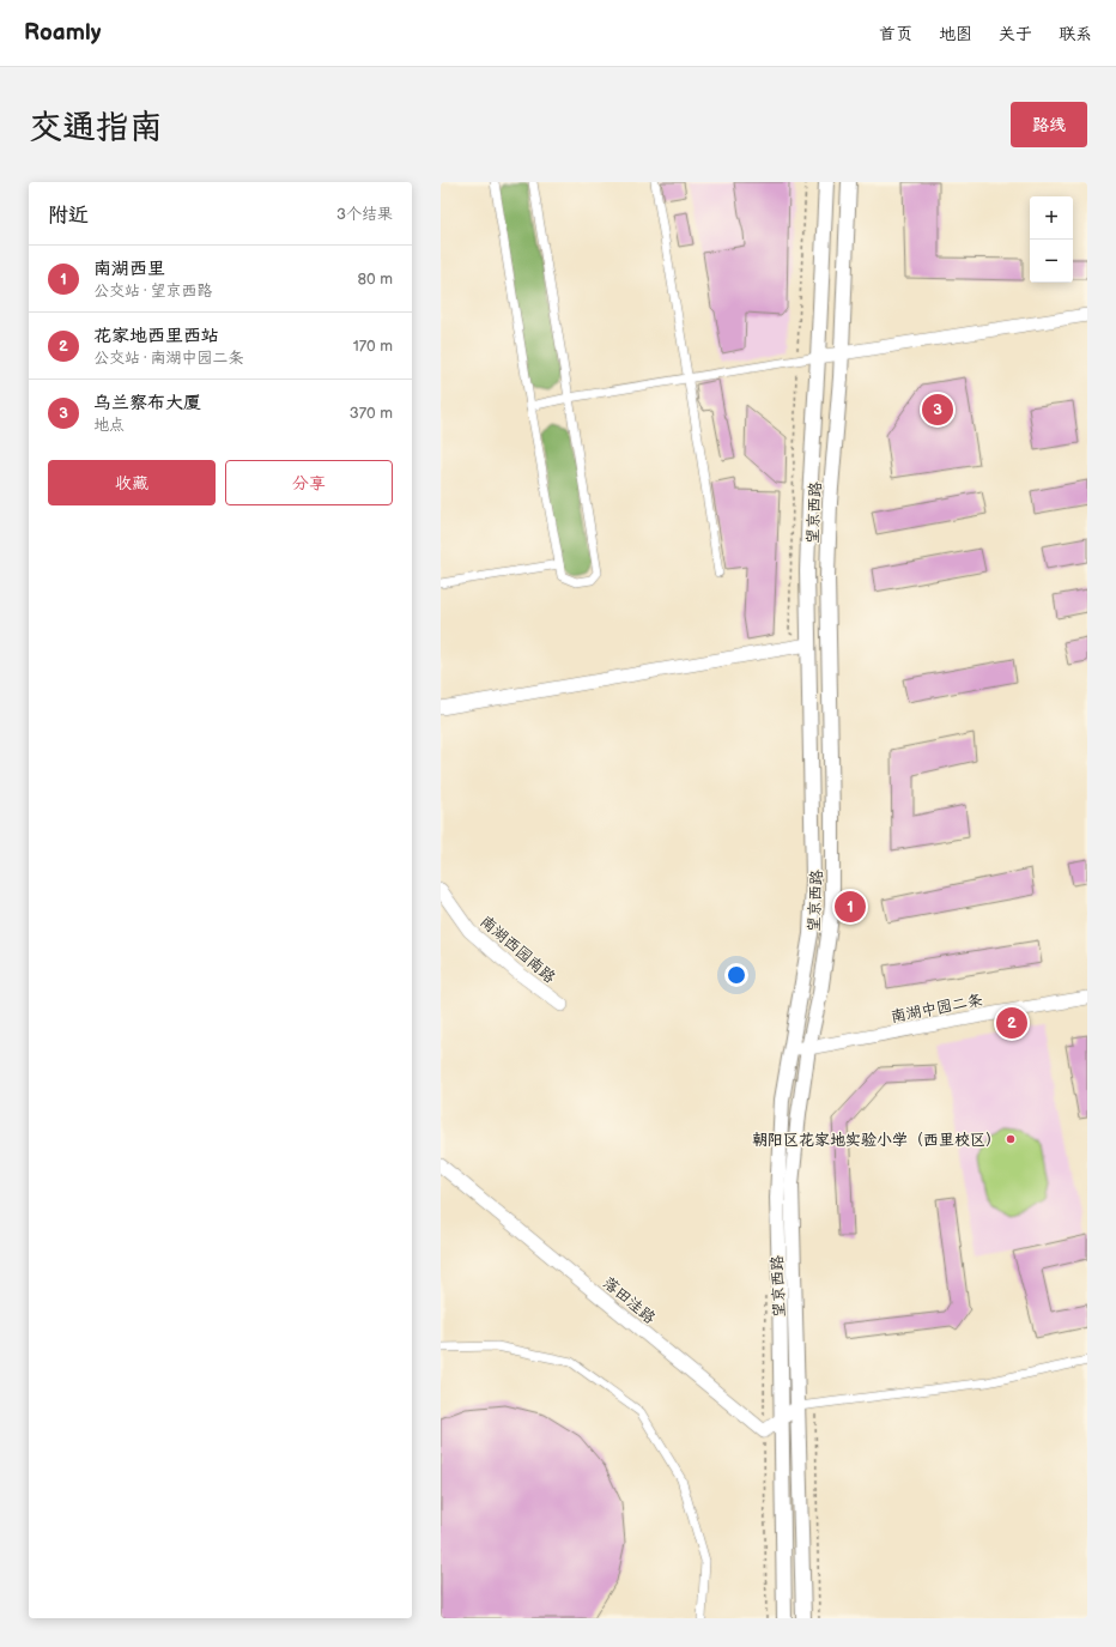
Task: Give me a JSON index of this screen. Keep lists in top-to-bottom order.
{
  "streets": {
    "main road": ["望京西路"],
    "street": ["南湖西园南路", "南湖中园二条", "落田洼路"]
  },
  "crossings": [
    ["望京西路", "南湖中园二条"]
  ],
  "places": ["朝阳区花家地实验小学（西里校区）"],
  "page": {
    "header": "Roamly",
    "nav": [
      "首页",
      "地图",
      "关于",
      "联系"
    ],
    "buttons": [
      "路线",
      ["收藏", "分享"]
    ],
    "title": "交通指南",
    "heading": ["附近", "3个结果"],
    "map_buttons": ["+", "−"],
    "list": [
      {
        "mark": "1",
        "name": "南湖西里",
        "note": "公交站 · 望京西路",
        "value": "80 m"
      },
      {
        "mark": "2",
        "name": "花家地西里西站",
        "note": "公交站 · 南湖中园二条",
        "value": "170 m"
      },
      {
        "mark": "3",
        "name": "乌兰察布大厦",
        "note": "地点",
        "value": "370 m"
      }
    ],
    "pins": ["3", "1", "2"]
  }
}
